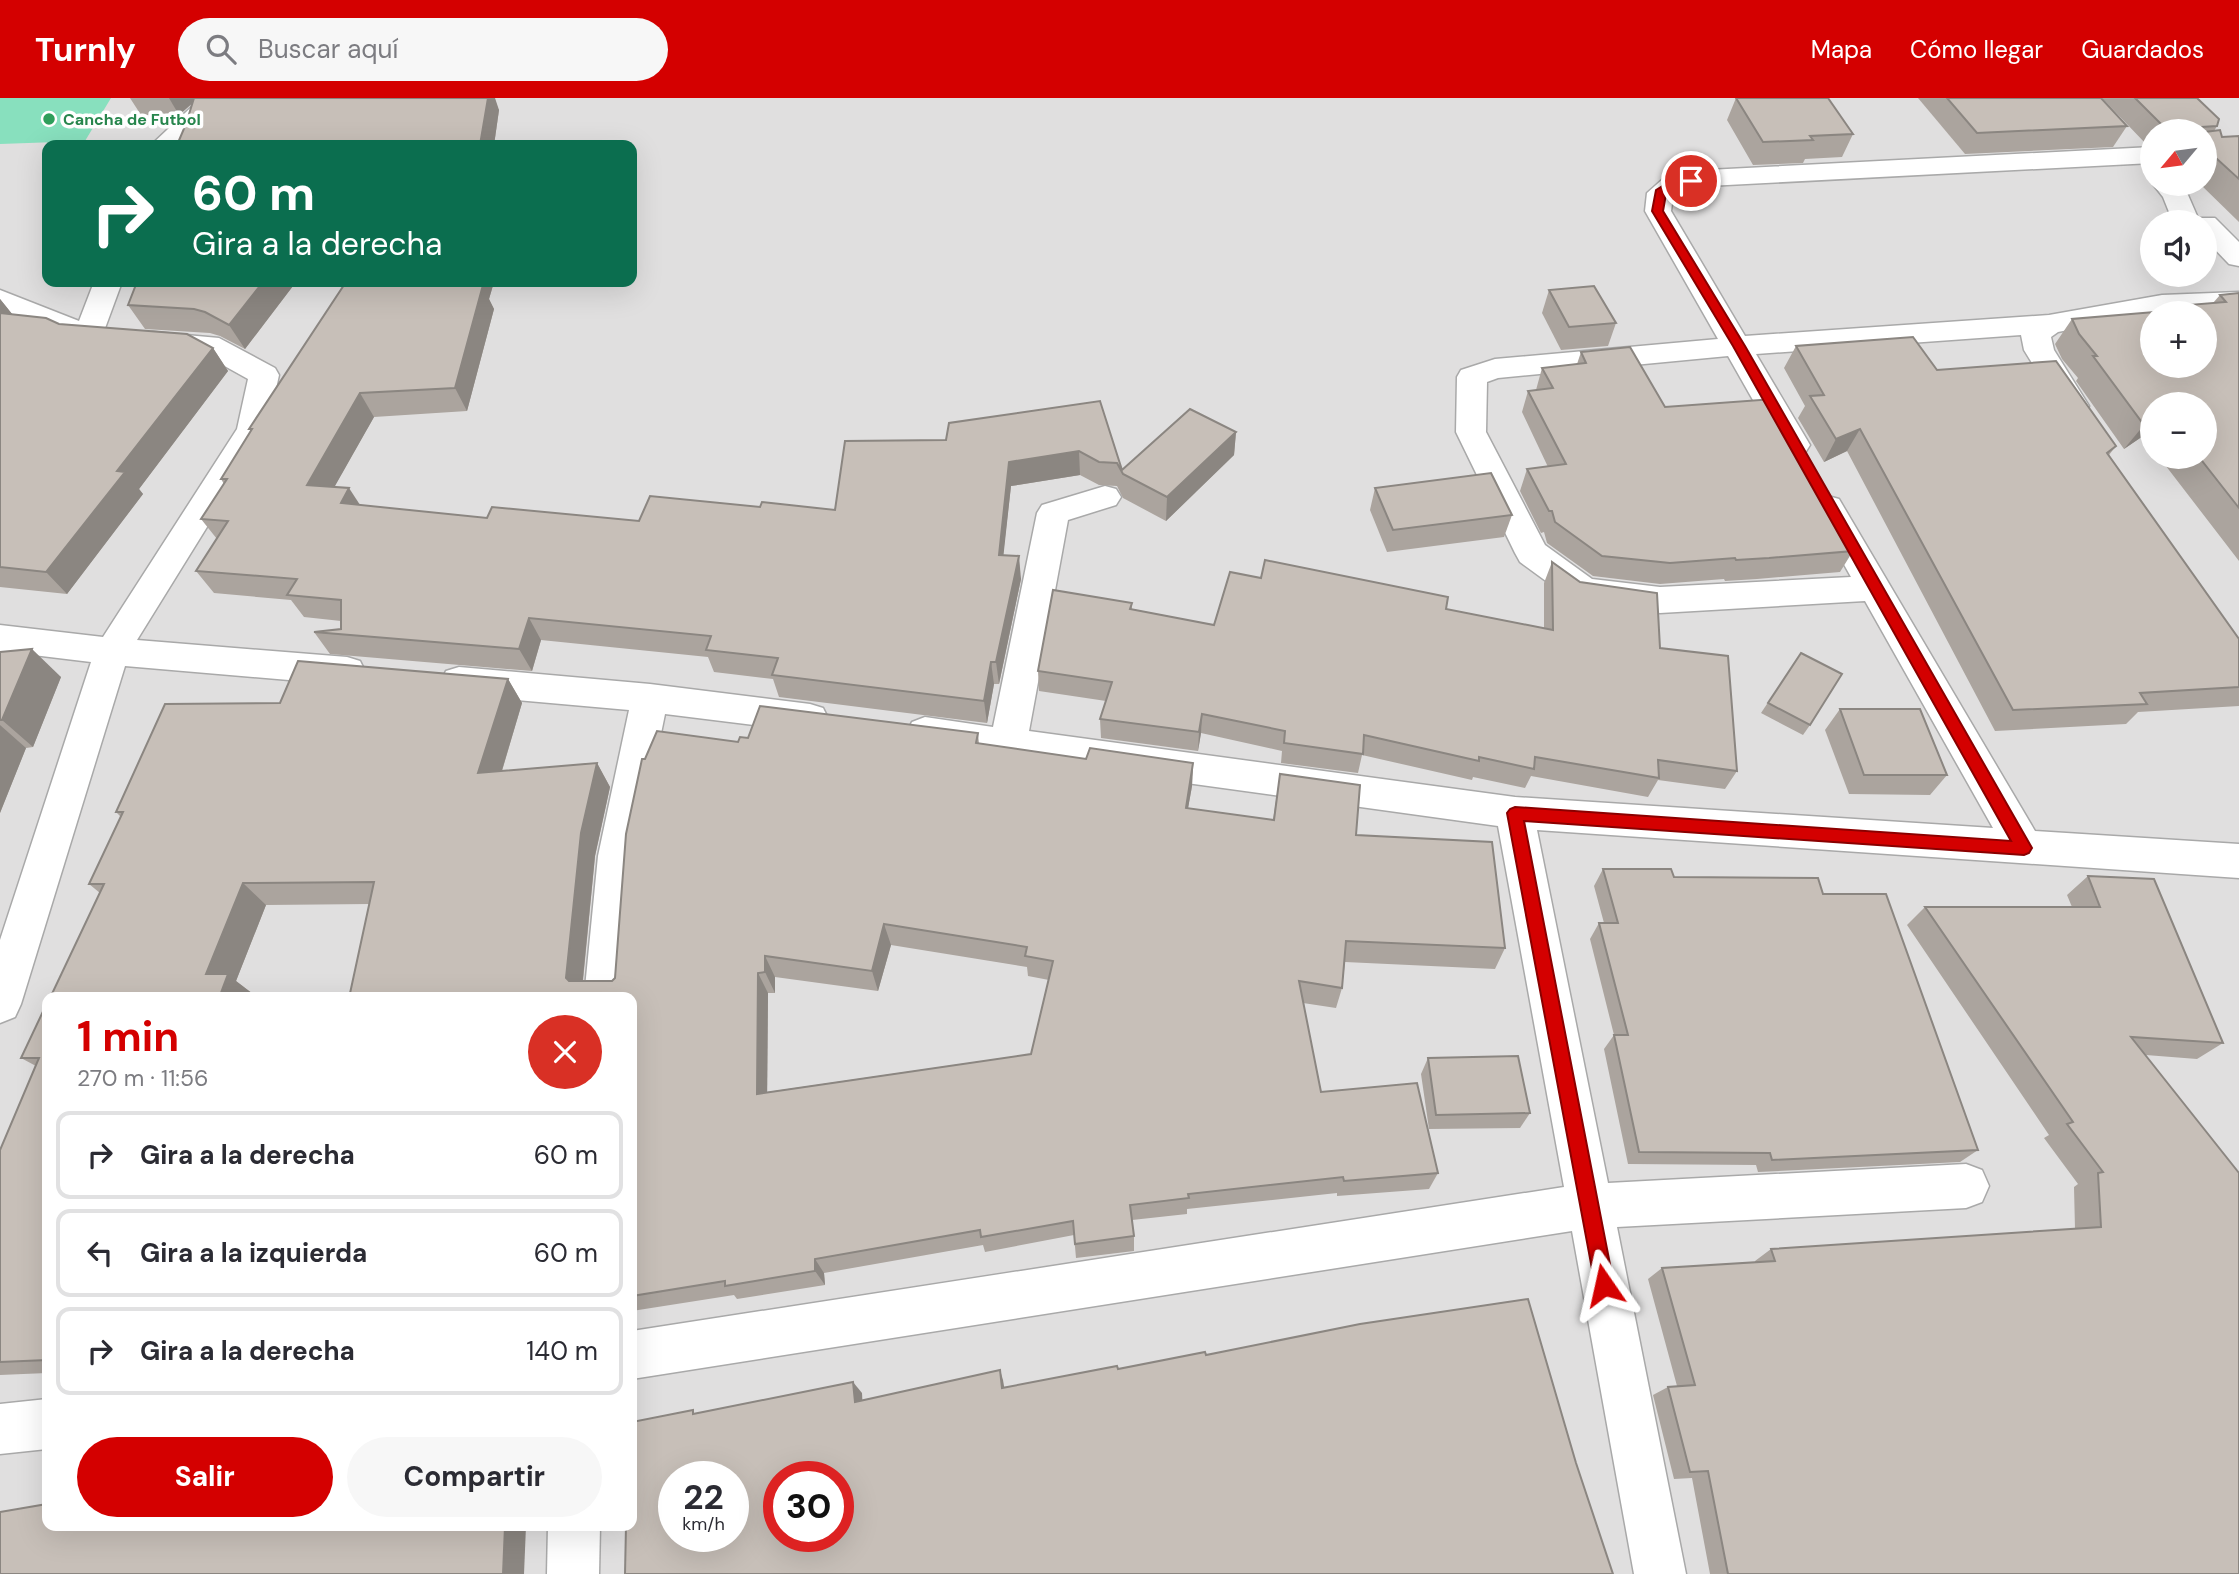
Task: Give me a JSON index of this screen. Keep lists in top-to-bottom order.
{
  "places": ["Cancha de Futbol"],
  "north": "bottom left",
  "page": {
    "header": "Turnly",
    "search": "Buscar aquí",
    "nav": ["Mapa", "Cómo llegar", "Guardados"],
    "map_buttons": ["+", "−"],
    "turn": ["60 m", "Gira a la derecha"],
    "heading": ["1 min", "270 m · 11:56"],
    "list": [
      {
        "name": "Gira a la derecha",
        "value": "60 m"
      },
      {
        "name": "Gira a la izquierda",
        "value": "60 m"
      },
      {
        "name": "Gira a la derecha",
        "value": "140 m"
      }
    ],
    "buttons": ["Salir", "Compartir"],
    "speed": "22 km/h",
    "limit": "30"
  }
}
